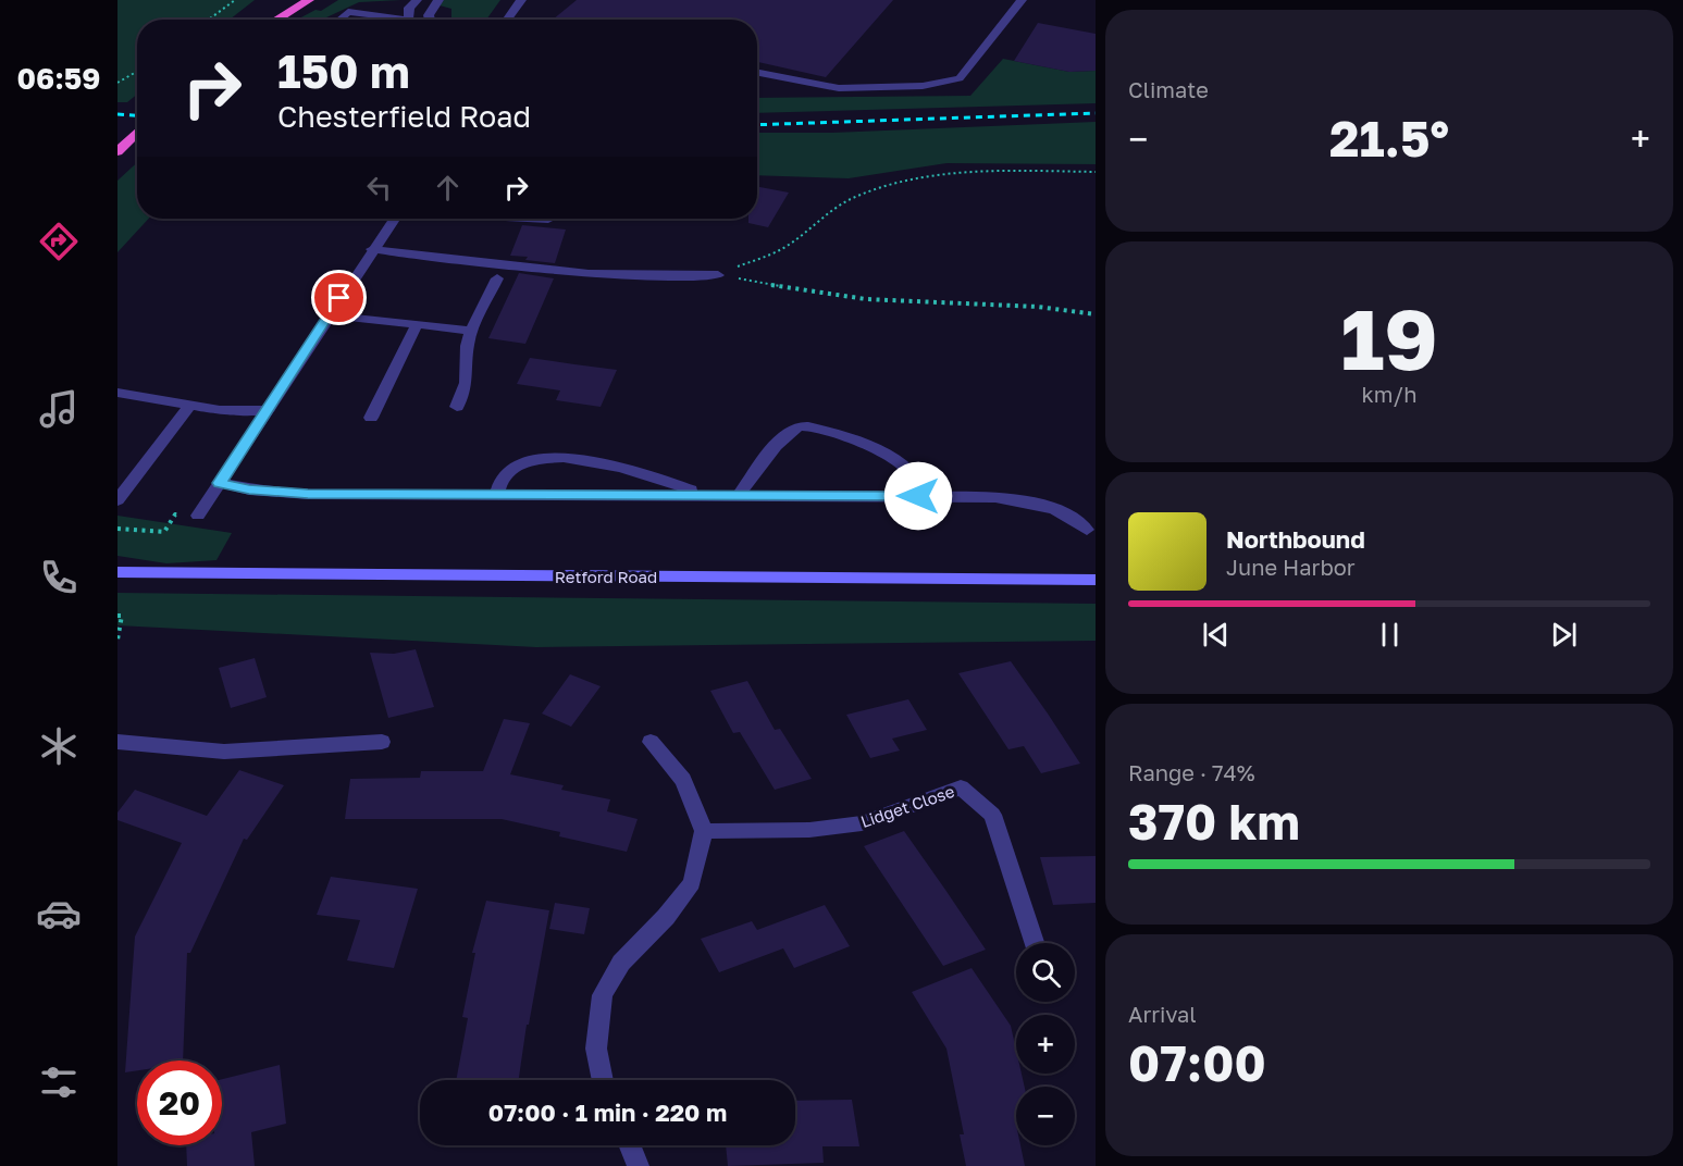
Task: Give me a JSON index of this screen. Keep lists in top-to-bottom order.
{
  "streets": {
    "main road": ["Retford Road"],
    "street": ["Lidget Close"]
  },
  "page": {
    "tabs": "06:59",
    "tile": [
      "Climate",
      ["19", "km/h"],
      ["Range · 74%", "370 km"],
      ["Arrival", "07:00"]
    ],
    "turn": ["150 m", "Chesterfield Road"],
    "heat": ["−", "21.5°", "+"],
    "song": ["Northbound", "June Harbor"],
    "map_buttons": ["+", "−"],
    "limit": "20",
    "trip": "07:00 · 1 min · 220 m"
  }
}
